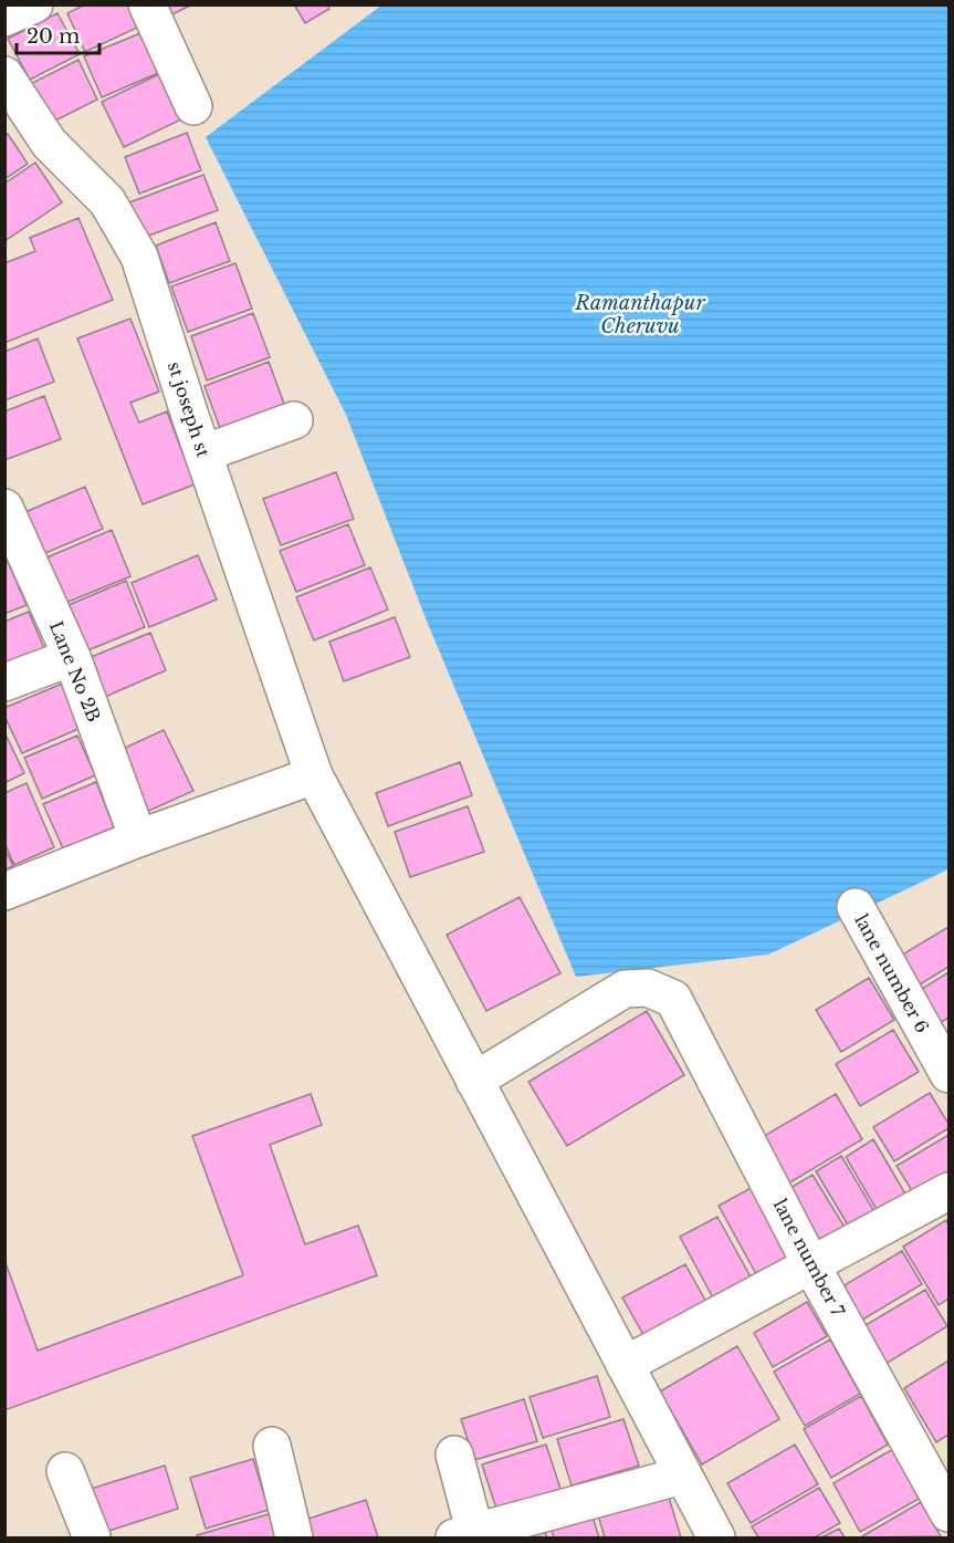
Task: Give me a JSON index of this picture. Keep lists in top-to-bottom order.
{
  "streets": {
    "street": [
      "st joseph st",
      "Lane No 2B",
      "lane number 6",
      "lane number 7"
    ]
  },
  "crossings": [
    ["st joseph st", "lane number 7"]
  ],
  "water": ["Ramanthapur Cheruvu"],
  "scale_bar": "20 m"
}
